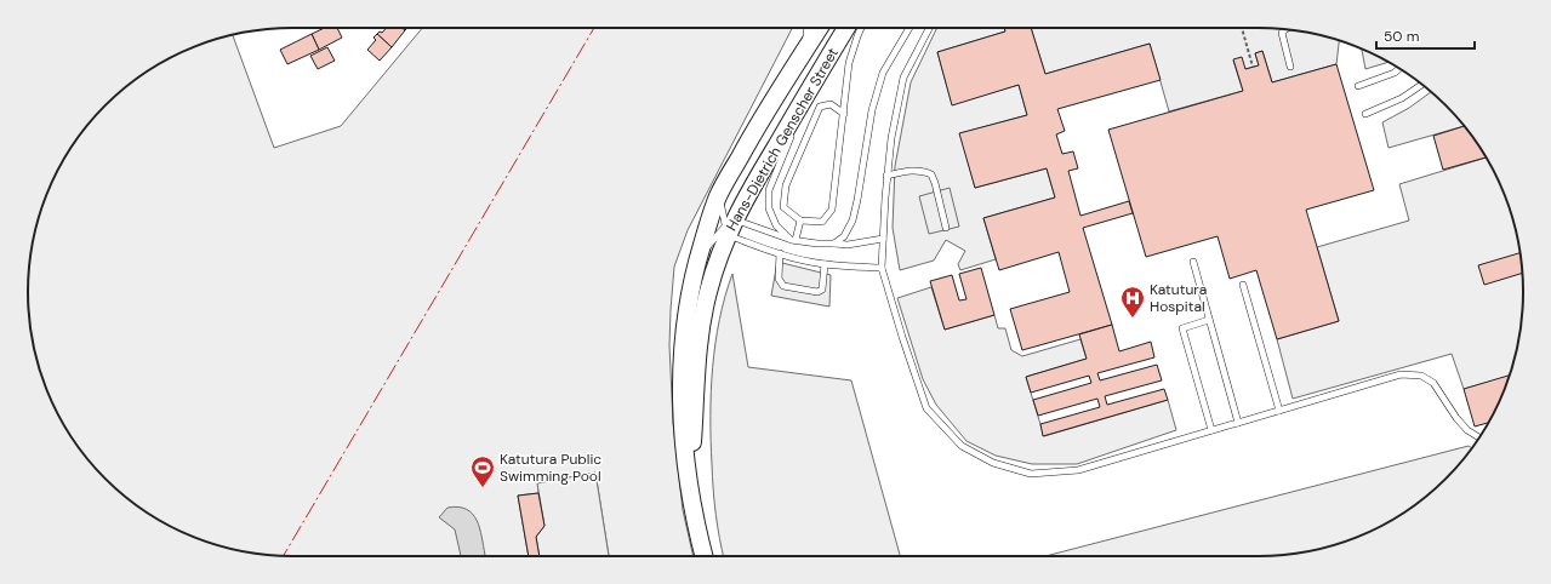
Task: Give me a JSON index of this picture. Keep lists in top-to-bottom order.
{
  "streets": {
    "street": ["Hans-Dietrich Genscher Street"]
  },
  "places": {
    "hospital": ["Katutura Hospital"],
    "sports": ["Katutura Public Swimming Pool"]
  },
  "scale_bar": "50 m"
}
